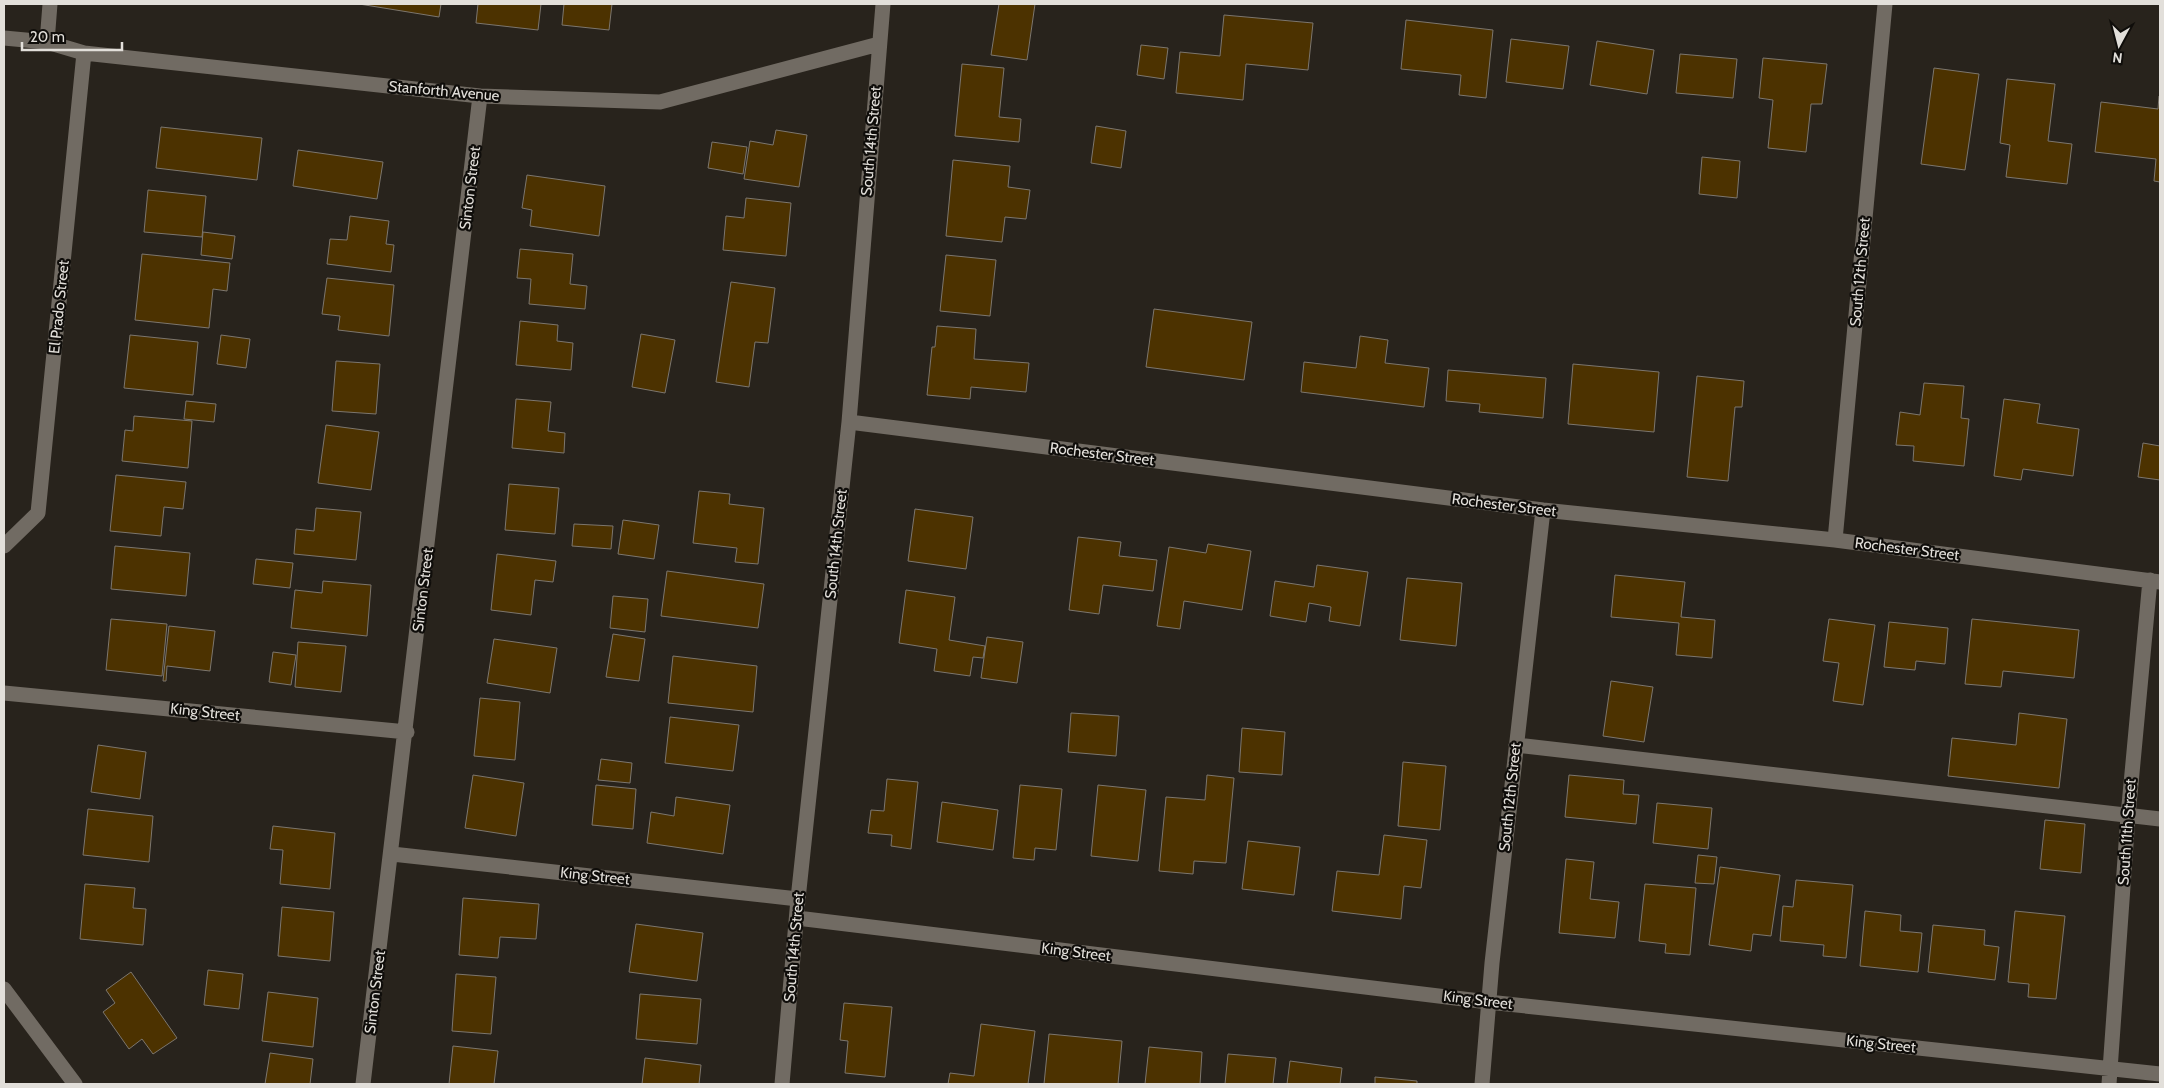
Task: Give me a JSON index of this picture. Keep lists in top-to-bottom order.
{
  "streets": {
    "street": [
      "Stanforth Avenue",
      "South 14th Street",
      "Sinton Street",
      "South 12th Street",
      "El Prado Street",
      "Rochester Street",
      "King Street",
      "South 11th Street"
    ]
  },
  "crossings": [
    ["Stanforth Avenue", "South 14th Street"],
    ["Stanforth Avenue", "Sinton Street"],
    ["Stanforth Avenue", "El Prado Street"],
    ["South 14th Street", "Rochester Street"],
    ["South 14th Street", "King Street"],
    ["Sinton Street", "King Street"],
    ["South 12th Street", "Rochester Street"],
    ["South 12th Street", "King Street"],
    ["Rochester Street", "South 11th Street"],
    ["King Street", "South 11th Street"]
  ],
  "scale_bar": "20 m",
  "north": "bottom"
}
